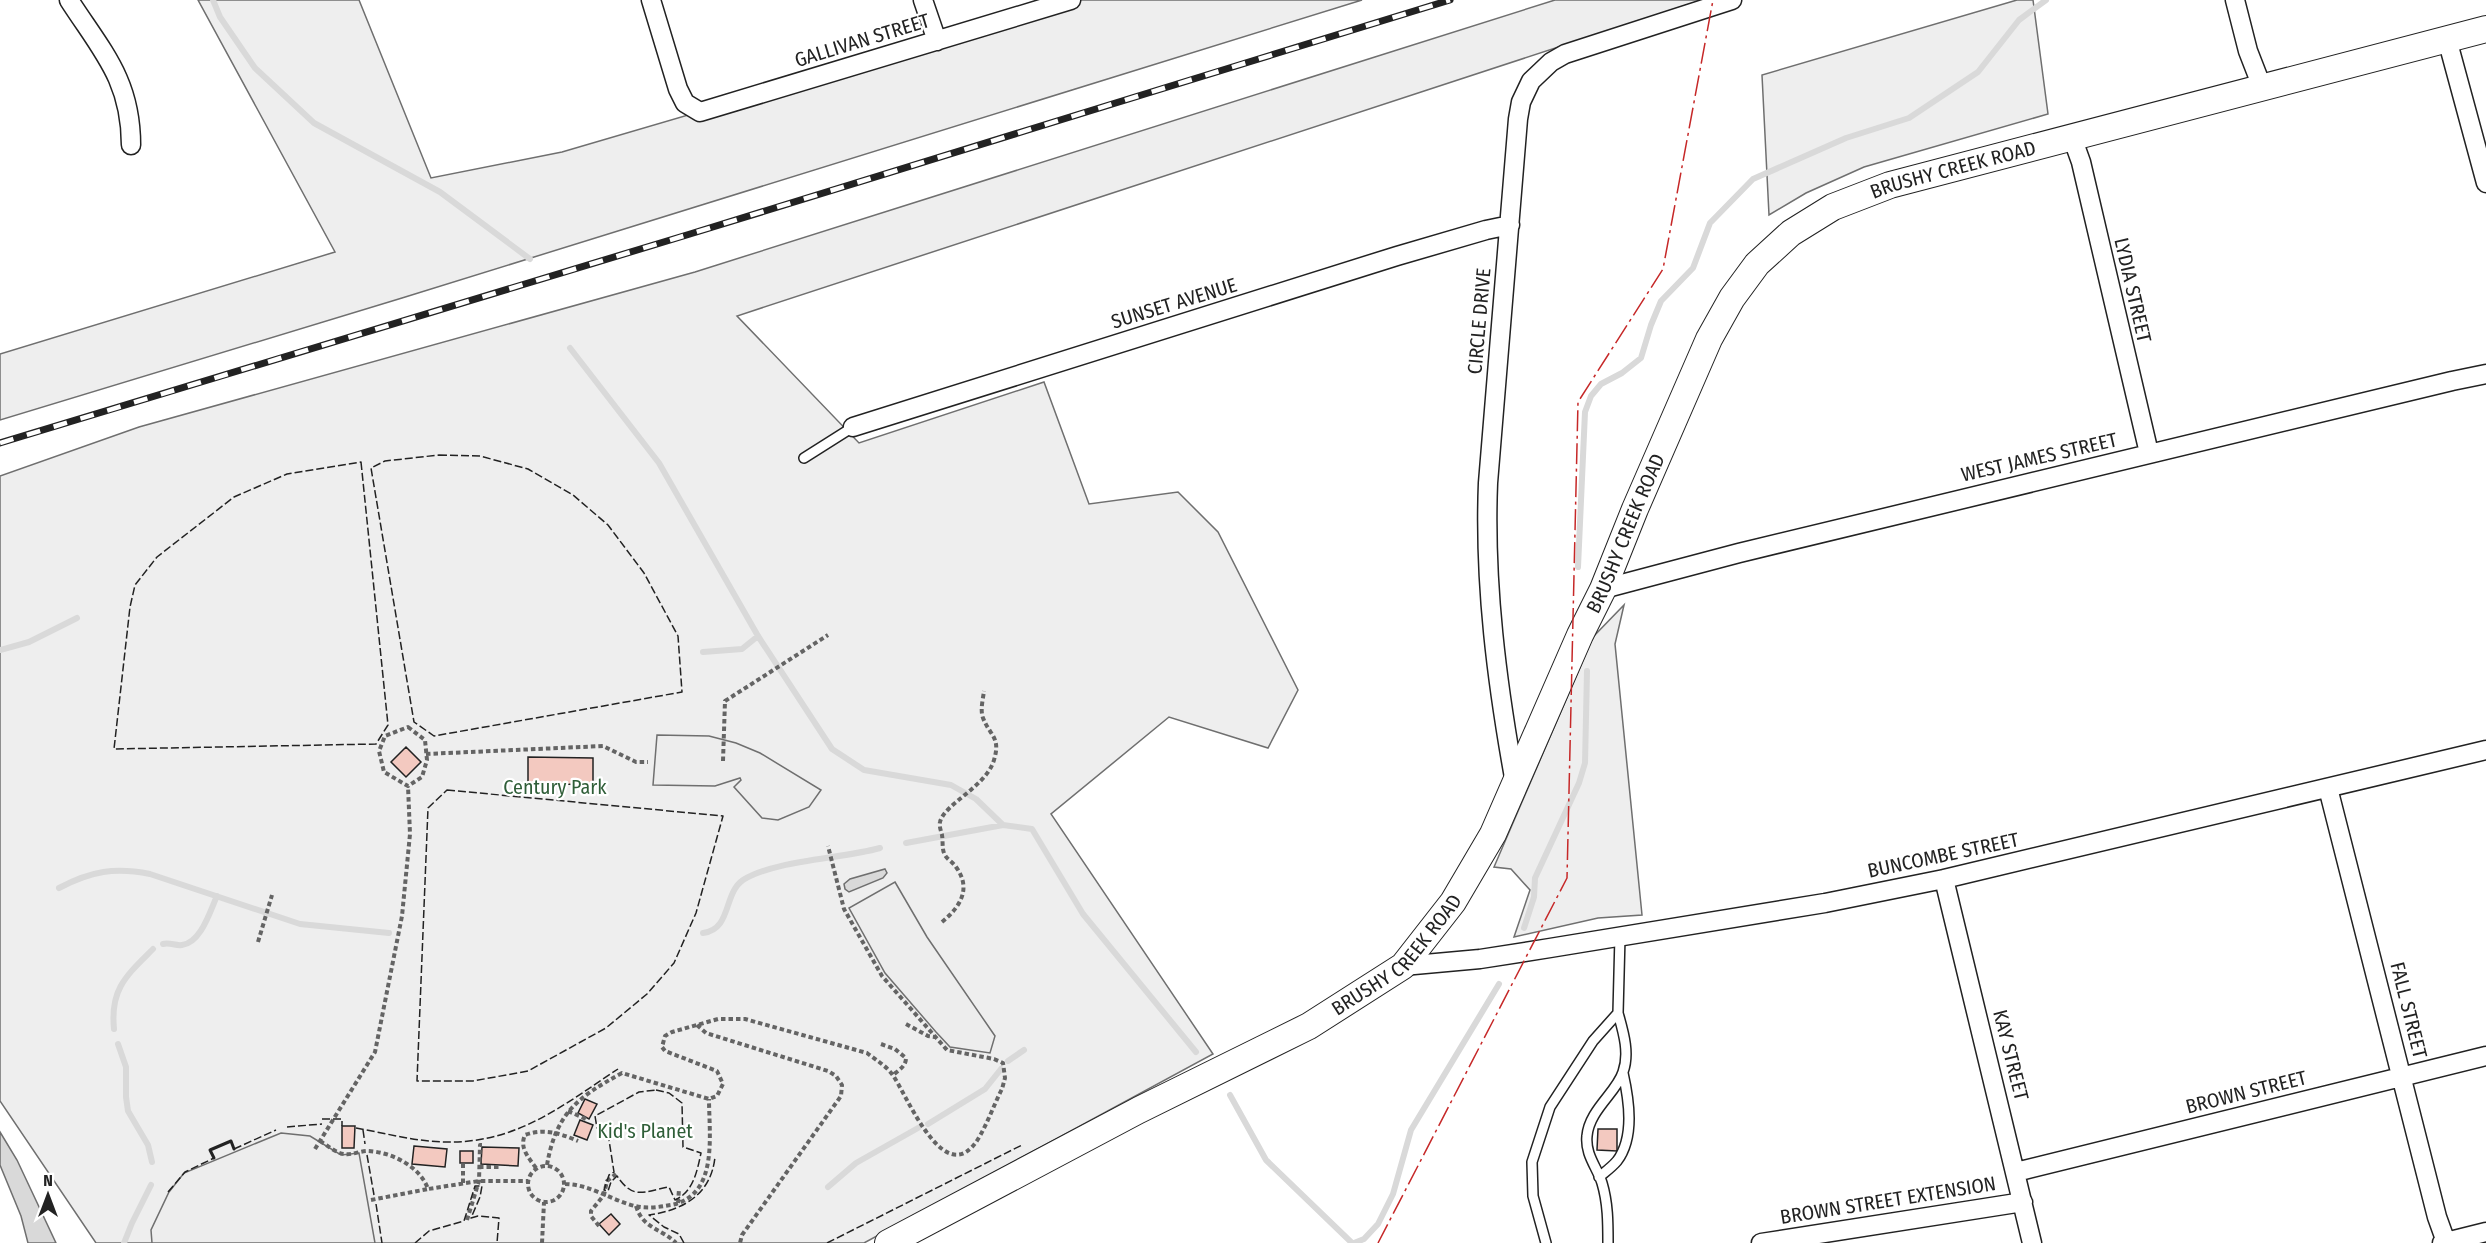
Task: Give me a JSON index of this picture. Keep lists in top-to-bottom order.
{
  "streets": {
    "street": [
      "GALLIVAN STREET",
      "BRUSHY CREEK ROAD",
      "LYDIA STREET",
      "SUNSET AVENUE",
      "CIRCLE DRIVE",
      "WEST JAMES STREET",
      "BUNCOMBE STREET",
      "FALL STREET",
      "KAY STREET",
      "BROWN STREET",
      "BROWN STREET EXTENSION"
    ]
  },
  "crossings": [
    ["BRUSHY CREEK ROAD", "LYDIA STREET"],
    ["BRUSHY CREEK ROAD", "CIRCLE DRIVE"],
    ["BRUSHY CREEK ROAD", "WEST JAMES STREET"],
    ["BRUSHY CREEK ROAD", "BUNCOMBE STREET"],
    ["LYDIA STREET", "WEST JAMES STREET"],
    ["SUNSET AVENUE", "CIRCLE DRIVE"],
    ["BUNCOMBE STREET", "FALL STREET"],
    ["BUNCOMBE STREET", "KAY STREET"],
    ["FALL STREET", "BROWN STREET"],
    ["KAY STREET", "BROWN STREET"],
    ["KAY STREET", "BROWN STREET EXTENSION"]
  ],
  "parks": ["Century Park", "Kid's Planet"],
  "north": "top"
}
